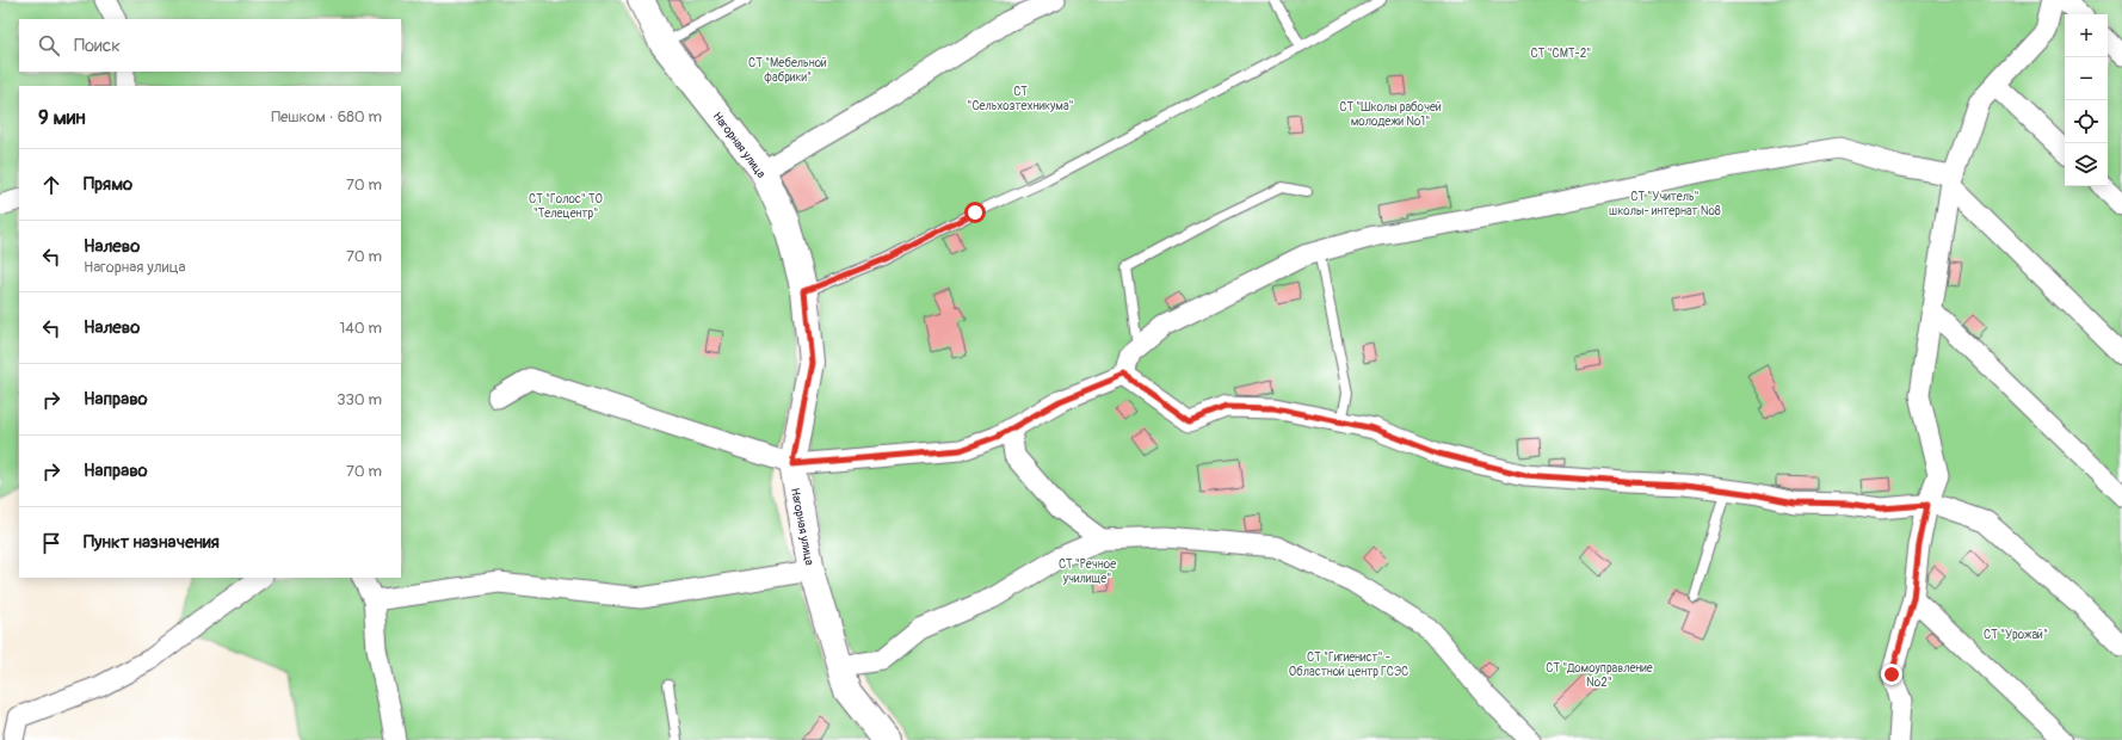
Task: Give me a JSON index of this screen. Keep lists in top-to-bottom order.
{
  "streets": {
    "street": ["Нагорная улица"]
  },
  "parks": [
    "СТ \"СМТ-2\"",
    "СТ \"Мебельной фабрики\"",
    "СТ \"Сельхозтехникума\"",
    "СТ \"Школы рабочей молодежи №1\"",
    "СТ \"Учитель\" школы- интернат №8",
    "СТ \"Голос\" ТО \"Телецентр\"",
    "СТ \"Речное училище\"",
    "СТ \"Урожай\"",
    "СТ \"Гигиенист\" - Областной центр ГСЭС",
    "СТ \"Домоуправление №2\""
  ],
  "page": {
    "map_buttons": ["+", "−"],
    "search": "Поиск",
    "heading": ["9 мин", "Пешком · 680 m"],
    "list": [
      ["Прямо", "70 m"],
      ["Налево", "Нагорная улица", "70 m"],
      ["Налево", "140 m"],
      ["Направо", "330 m"],
      ["Направо", "70 m"],
      "Пункт назначения"
    ]
  }
}
